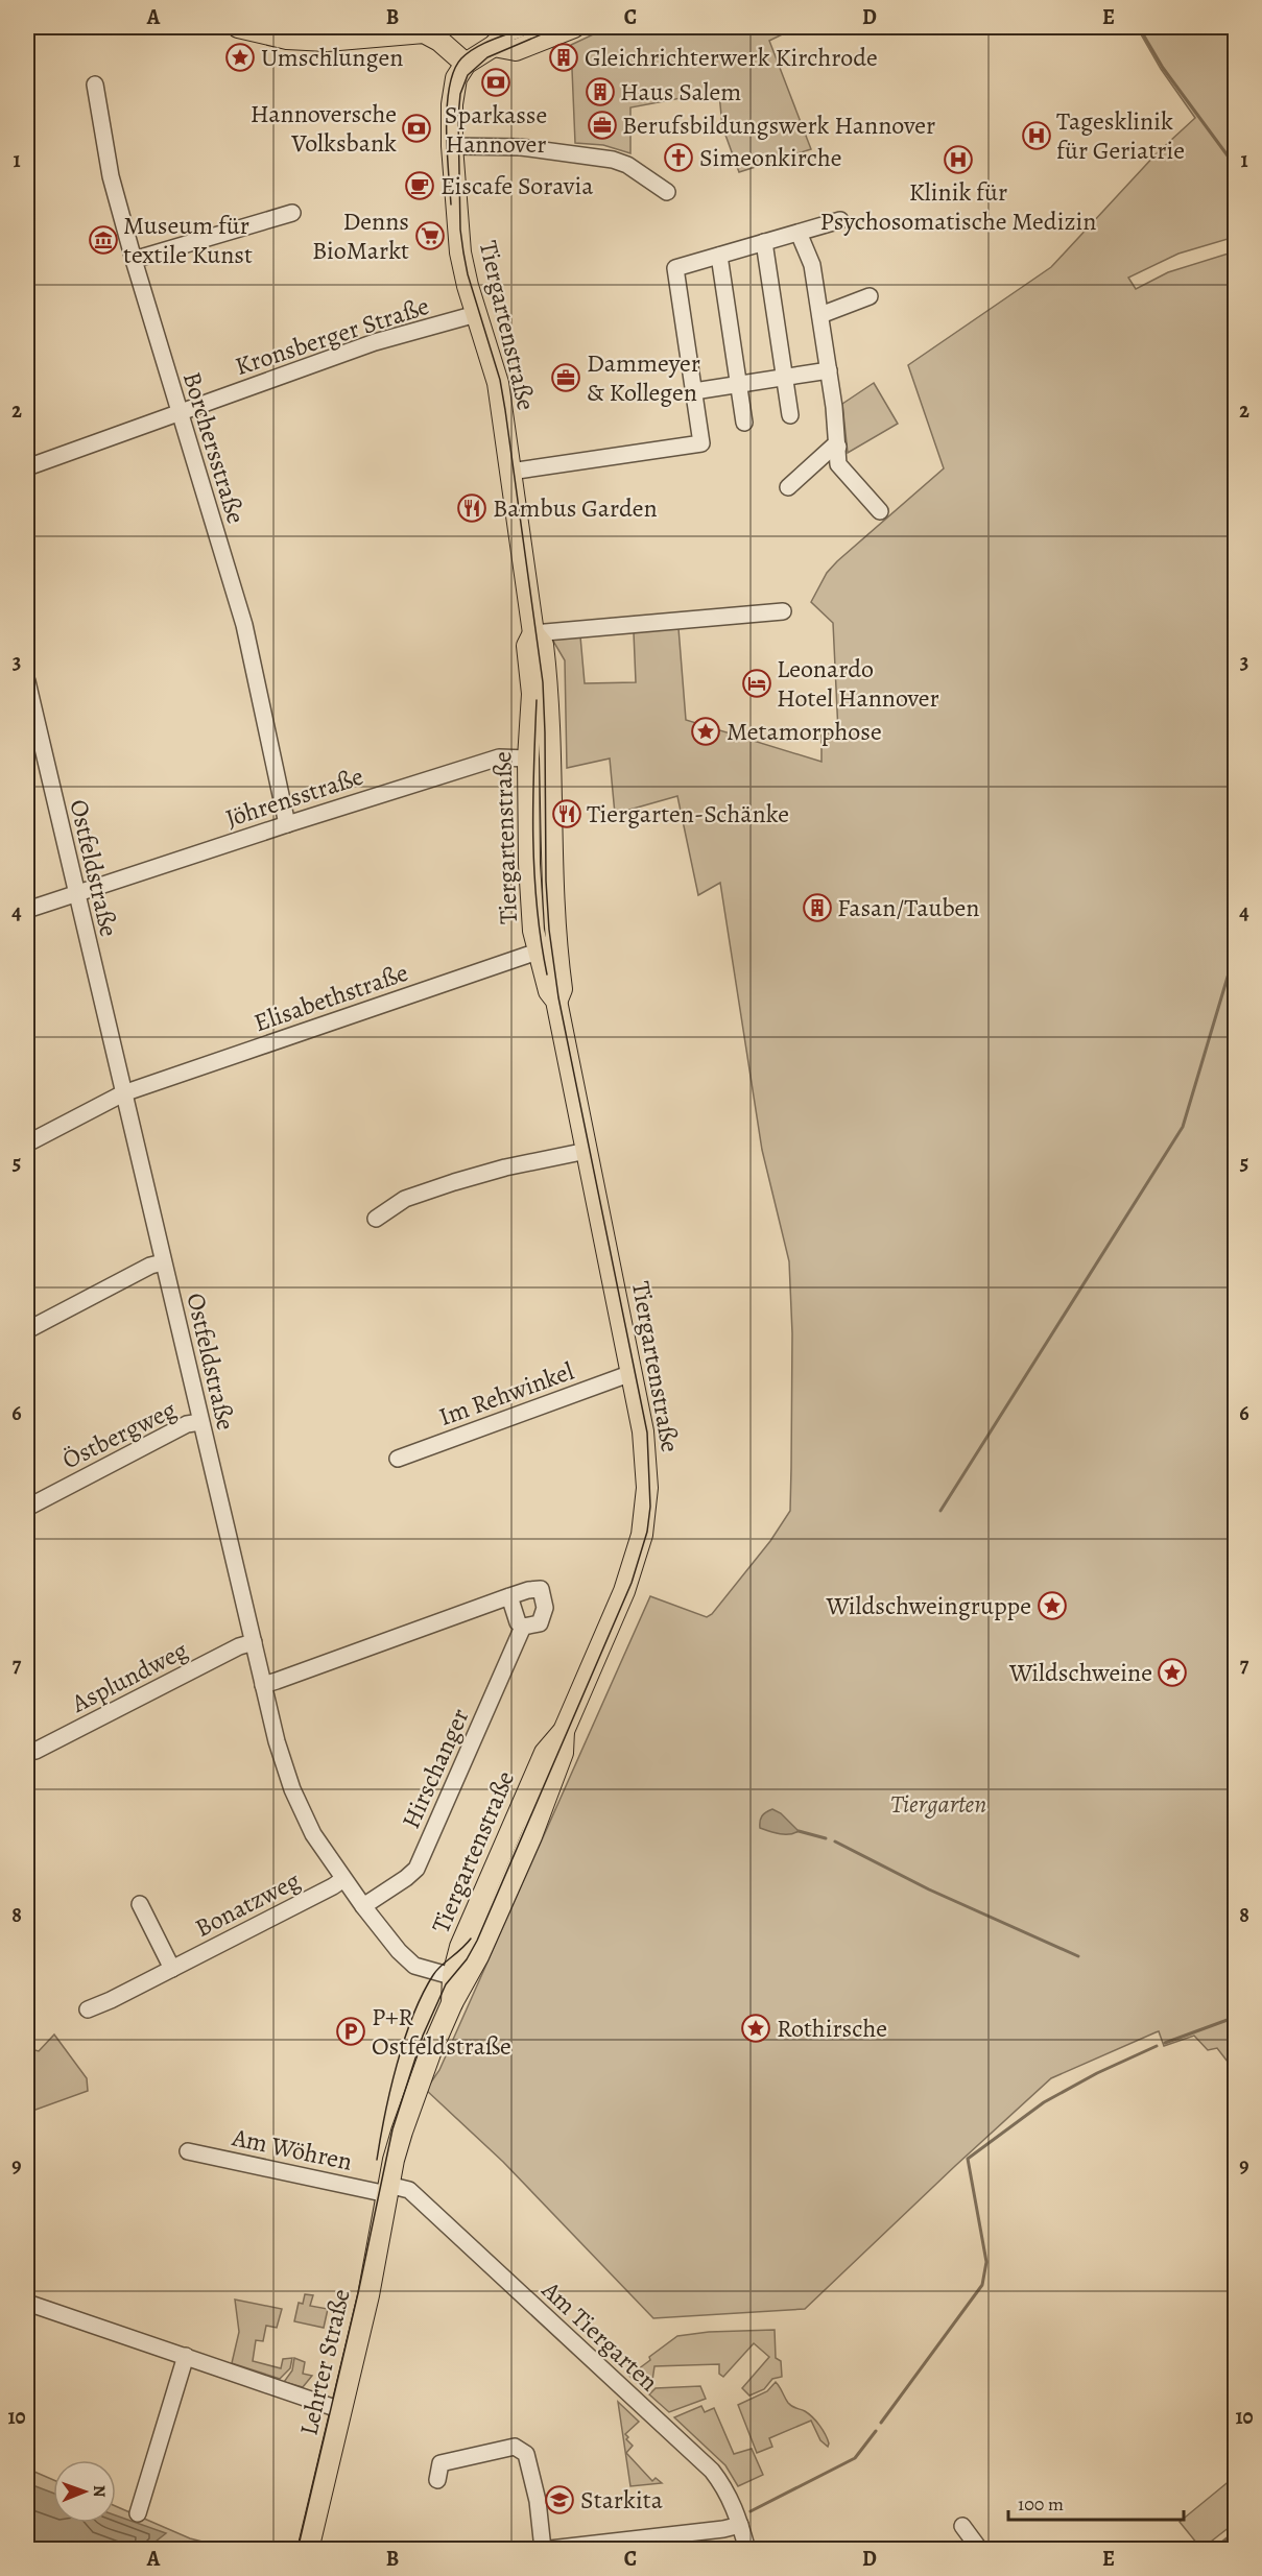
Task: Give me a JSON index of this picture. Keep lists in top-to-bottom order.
{
  "streets": {
    "main road": ["Tiergartenstraße", "Lehrter Straße"],
    "street": [
      "Kronsberger Straße",
      "Borchersstraße",
      "Jöhrensstraße",
      "Ostfeldstraße",
      "Elisabethstraße",
      "Im Rehwinkel",
      "Östbergweg",
      "Asplundweg",
      "Hirschanger",
      "Bonatzweg",
      "Am Wöhren",
      "Am Tiergarten"
    ]
  },
  "crossings": [
    ["Tiergartenstraße", "Kronsberger Straße"],
    ["Tiergartenstraße", "Jöhrensstraße"],
    ["Tiergartenstraße", "Ostfeldstraße"],
    ["Tiergartenstraße", "Elisabethstraße"],
    ["Tiergartenstraße", "Im Rehwinkel"],
    ["Tiergartenstraße", "Am Wöhren"],
    ["Tiergartenstraße", "Am Tiergarten"],
    ["Tiergartenstraße", "Lehrter Straße"],
    ["Kronsberger Straße", "Borchersstraße"],
    ["Borchersstraße", "Jöhrensstraße"],
    ["Jöhrensstraße", "Ostfeldstraße"],
    ["Ostfeldstraße", "Elisabethstraße"],
    ["Ostfeldstraße", "Östbergweg"],
    ["Ostfeldstraße", "Asplundweg"],
    ["Ostfeldstraße", "Hirschanger"],
    ["Ostfeldstraße", "Bonatzweg"],
    ["Am Wöhren", "Am Tiergarten"],
    ["Am Wöhren", "Lehrter Straße"],
    ["Am Tiergarten", "Lehrter Straße"]
  ],
  "parks": ["Tiergarten"],
  "places": {
    "place": [
      "Umschlungen",
      "Metamorphose",
      "Wildschweingruppe",
      "Wildschweine",
      "Rothirsche"
    ],
    "building": ["Gleichrichterwerk Kirchrode", "Haus Salem", "Fasan/Tauben"],
    "bank": ["Sparkasse Hannover", "Hannoversche Volksbank"],
    "office": ["Berufsbildungswerk Hannover", "Dammeyer & Kollegen"],
    "hospital": ["Tagesklinik für Geriatrie", "Klinik für Psychosomatische Medizin"],
    "church": ["Simeonkirche"],
    "cafe": ["Eiscafe Soravia"],
    "supermarket": ["Denns BioMarkt"],
    "museum": ["Museum für textile Kunst"],
    "restaurant": ["Bambus Garden", "Tiergarten-Schänke"],
    "hotel": ["Leonardo Hotel Hannover"],
    "parking": ["P+R Ostfeldstraße"],
    "school or university": ["Starkita"]
  },
  "scale_bar": "100 m",
  "north": "right",
  "grid": {
    "columns": [
      "A",
      "B",
      "C",
      "D",
      "E"
    ],
    "rows": [
      "1",
      "2",
      "3",
      "4",
      "5",
      "6",
      "7",
      "8",
      "9",
      "10"
    ]
  }
}
